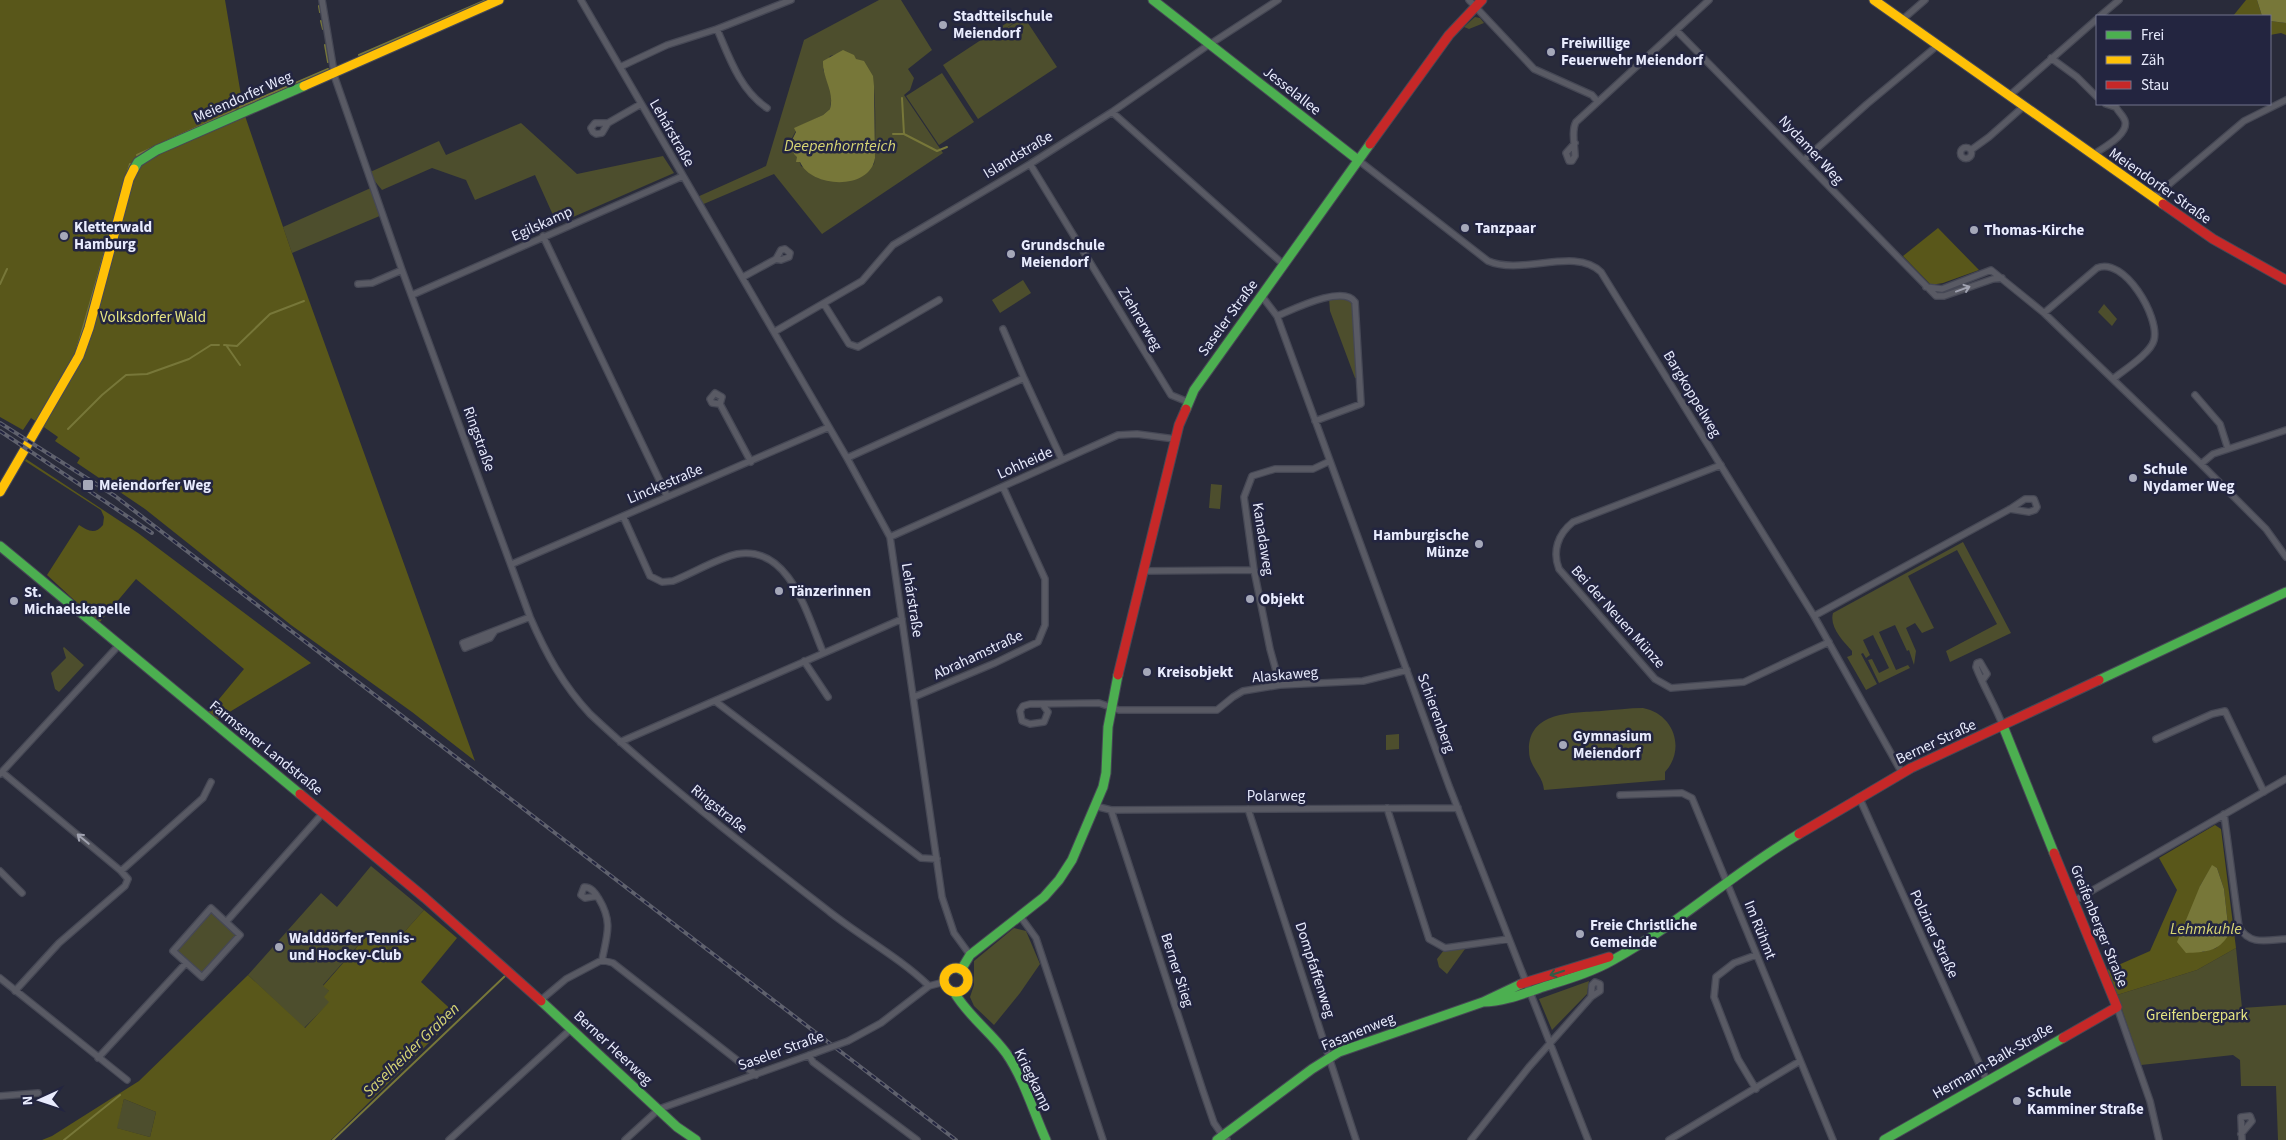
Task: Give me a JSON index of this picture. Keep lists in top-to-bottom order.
{
  "streets": {
    "street": [
      "Jesselallee",
      "Meiendorfer Weg",
      "Lehárstraße",
      "Nydamer Weg",
      "Islandstraße",
      "Meiendorfer Straße",
      "Egilskamp",
      "Saseler Straße",
      "Ziehrerweg",
      "Bargkoppelweg",
      "Ringstraße",
      "Lohheide",
      "Linckestraße",
      "Kanadaweg",
      "Bei der Neuen Münze",
      "Abrahamstraße",
      "Alaskaweg",
      "Schierenberg",
      "Berner Straße",
      "Farmsener Landstraße",
      "Polarweg",
      "Greifenberger Straße",
      "Im Rühmt",
      "Polziner Straße",
      "Berner Stieg",
      "Dompfaffenweg",
      "Fasanenweg",
      "Berner Heerweg",
      "Hermann-Balk-Straße",
      "Kriegkamp"
    ]
  },
  "crossings": [
    ["Jesselallee", "Islandstraße"],
    ["Jesselallee", "Saseler Straße"],
    ["Jesselallee", "Bargkoppelweg"],
    ["Meiendorfer Weg", "Ringstraße"],
    ["Lehárstraße", "Islandstraße"],
    ["Lehárstraße", "Egilskamp"],
    ["Lehárstraße", "Saseler Straße"],
    ["Lehárstraße", "Lohheide"],
    ["Lehárstraße", "Linckestraße"],
    ["Lehárstraße", "Abrahamstraße"],
    ["Islandstraße", "Ziehrerweg"],
    ["Egilskamp", "Ringstraße"],
    ["Saseler Straße", "Ziehrerweg"],
    ["Saseler Straße", "Bargkoppelweg"],
    ["Saseler Straße", "Ringstraße"],
    ["Saseler Straße", "Lohheide"],
    ["Saseler Straße", "Alaskaweg"],
    ["Saseler Straße", "Schierenberg"],
    ["Saseler Straße", "Polarweg"],
    ["Saseler Straße", "Berner Heerweg"],
    ["Saseler Straße", "Kriegkamp"],
    ["Bargkoppelweg", "Bei der Neuen Münze"],
    ["Bargkoppelweg", "Berner Straße"],
    ["Ringstraße", "Linckestraße"],
    ["Lohheide", "Abrahamstraße"],
    ["Kanadaweg", "Alaskaweg"],
    ["Kanadaweg", "Schierenberg"],
    ["Alaskaweg", "Schierenberg"],
    ["Schierenberg", "Polarweg"],
    ["Schierenberg", "Fasanenweg"],
    ["Berner Straße", "Greifenberger Straße"],
    ["Berner Straße", "Im Rühmt"],
    ["Berner Straße", "Polziner Straße"],
    ["Berner Straße", "Fasanenweg"],
    ["Farmsener Landstraße", "Berner Heerweg"],
    ["Polarweg", "Berner Stieg"],
    ["Polarweg", "Dompfaffenweg"],
    ["Greifenberger Straße", "Hermann-Balk-Straße"],
    ["Polziner Straße", "Hermann-Balk-Straße"],
    ["Berner Stieg", "Fasanenweg"],
    ["Dompfaffenweg", "Fasanenweg"]
  ],
  "water": ["Deepenhornteich", "Lehmkuhle", "Saselheider Graben"],
  "parks": ["Volksdorfer Wald", "Greifenbergpark"],
  "places": {
    "other": [
      "Stadtteilschule Meiendorf",
      "Freiwillige Feuerwehr Meiendorf",
      "Tanzpaar",
      "Thomas-Kirche",
      "Kletterwald Hamburg",
      "Grundschule Meiendorf",
      "Schule Nydamer Weg",
      "Hamburgische Münze",
      "Tänzerinnen",
      "Objekt",
      "St. Michaelskapelle",
      "Kreisobjekt",
      "Gymnasium Meiendorf",
      "Freie Christliche Gemeinde",
      "Walddörfer Tennis- und Hockey-Club",
      "Schule Kamminer Straße"
    ],
    "transit": ["Meiendorfer Weg"]
  },
  "legend": ["Frei", "Zäh", "Stau"],
  "north": "left"
}
